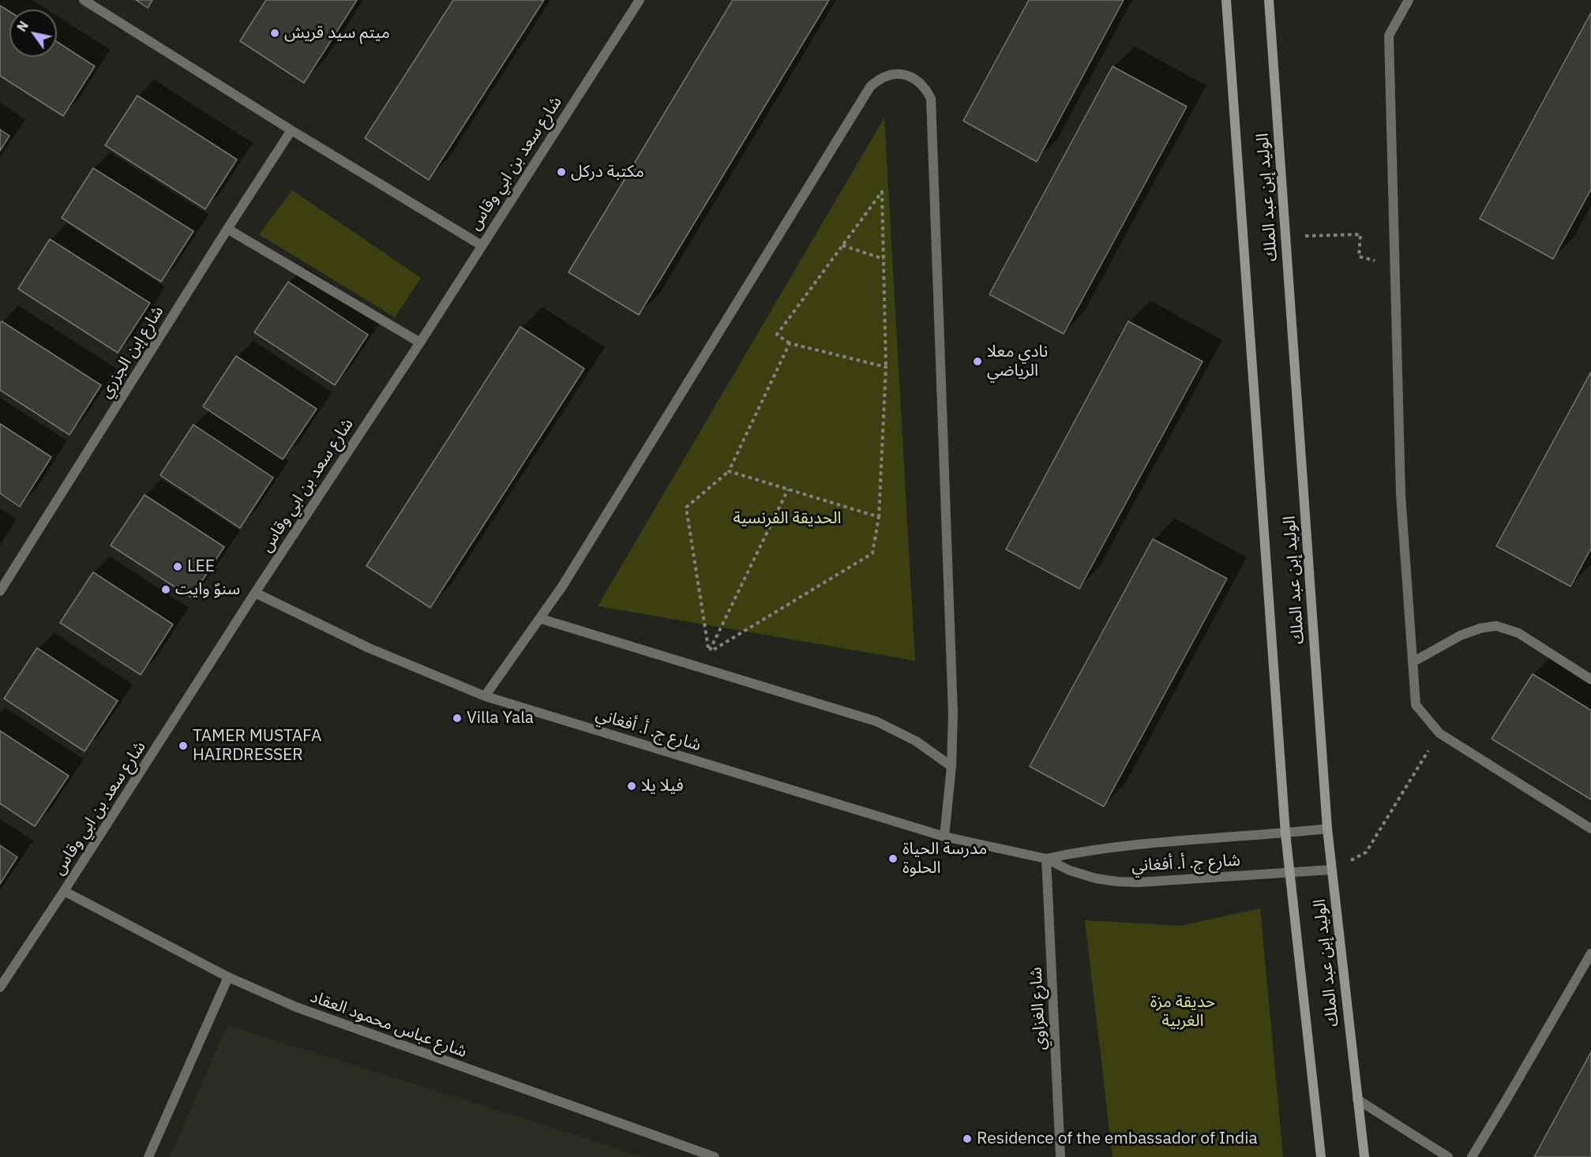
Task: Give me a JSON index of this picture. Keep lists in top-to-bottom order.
{
  "streets": {
    "main road": ["الوليد إبن عبد الملك"],
    "street": [
      "شارع سعد بن ابي وقاس",
      "شارع إبن الجزري",
      "شارع ج. أ. أفغاني",
      "شارع الغزاوي",
      "شارع عباس محمود العقاد"
    ]
  },
  "crossings": [
    ["شارع سعد بن ابي وقاس", "شارع ج. أ. أفغاني"],
    ["شارع سعد بن ابي وقاس", "شارع عباس محمود العقاد"],
    ["الوليد إبن عبد الملك", "شارع ج. أ. أفغاني"],
    ["شارع ج. أ. أفغاني", "شارع الغزاوي"]
  ],
  "parks": ["الحديقة الفرنسية", "حديقة مزة الغربية"],
  "places": [
    "ميتم سيد قريش",
    "مكتبة دركل",
    "نادي معلا الرياضي",
    "LEE",
    "سنوّ وايت",
    "Villa Yala",
    "TAMER MUSTAFA HAIRDRESSER",
    "فيلا يلا",
    "مدرسة الحياة الحلوة",
    "Residence of the embassador of India"
  ],
  "north": "top left"
}
